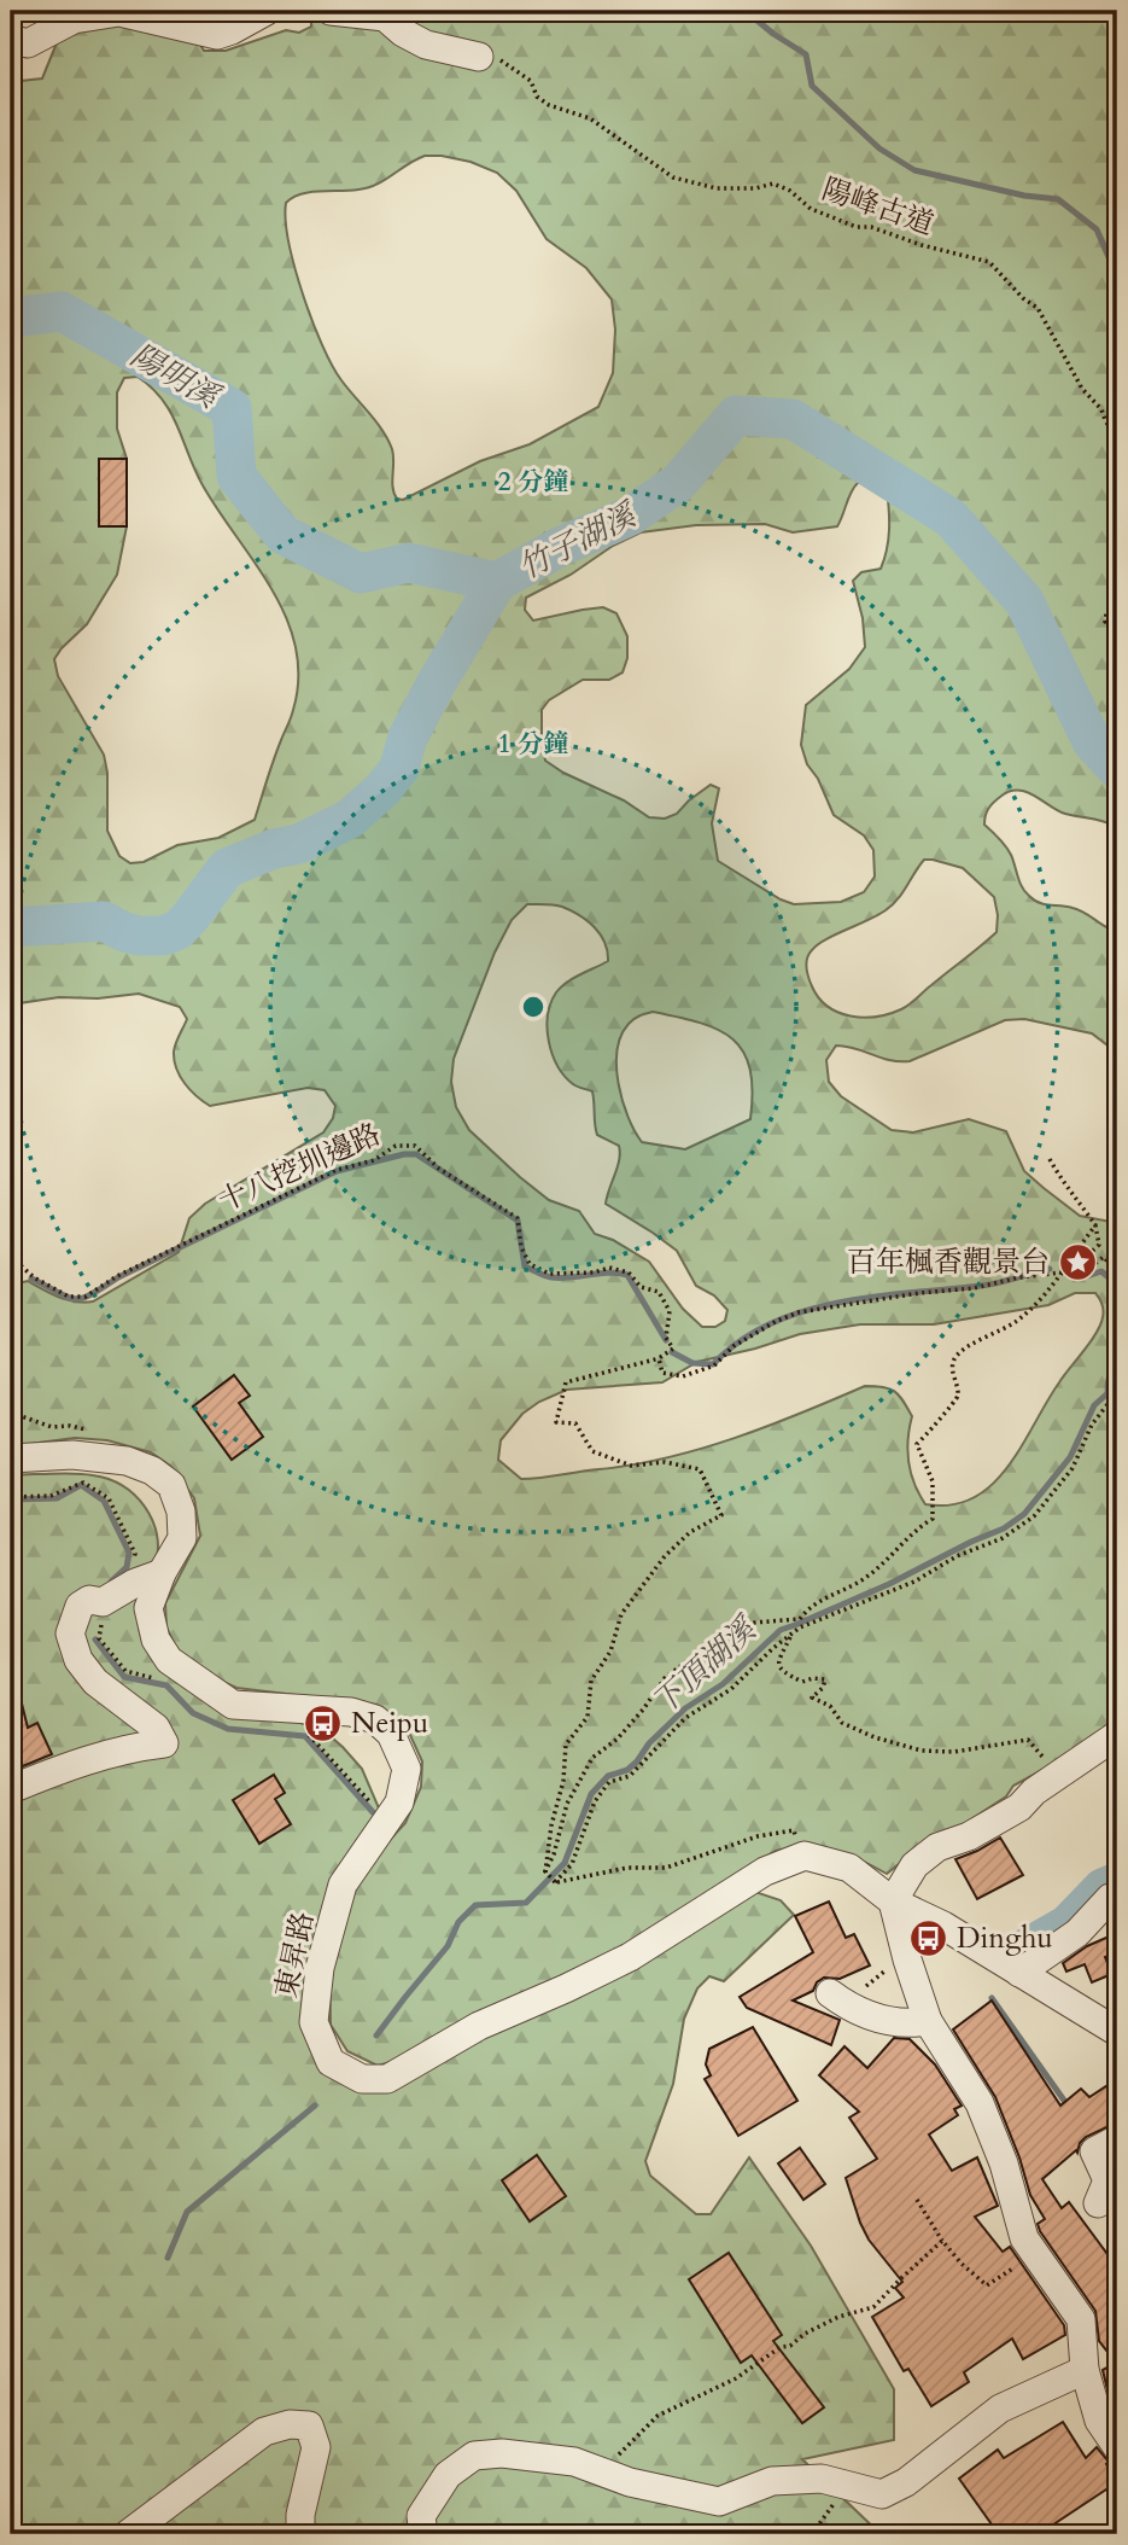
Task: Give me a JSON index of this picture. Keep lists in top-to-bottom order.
{
  "streets": {
    "street": ["東昇路"],
    "path": ["陽峰古道", "十八挖圳邊路"]
  },
  "water": ["陽明溪", "竹子湖溪", "下頂湖溪"],
  "places": {
    "place": ["百年楓香觀景台"],
    "bus stop": ["Neipu", "Dinghu"]
  },
  "rings": ["2 分鐘", "1 分鐘"]
}
